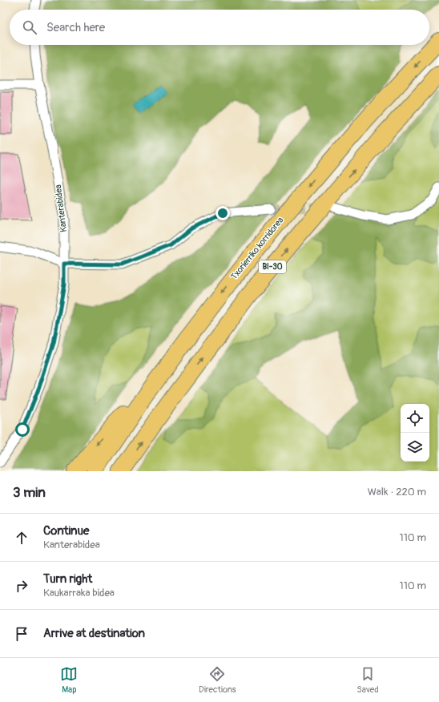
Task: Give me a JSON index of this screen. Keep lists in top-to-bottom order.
{
  "streets": {
    "highway": ["Txorierriko korridorea", "BI-30"],
    "street": ["Kanterabidea"]
  },
  "page": {
    "search": "Search here",
    "heading": ["3 min", "Walk · 220 m"],
    "list": [
      ["Continue", "Kanterabidea", "110 m"],
      ["Turn right", "Kaukarraka bidea", "110 m"],
      "Arrive at destination"
    ],
    "nav": ["Map", "Directions", "Saved"]
  }
}
